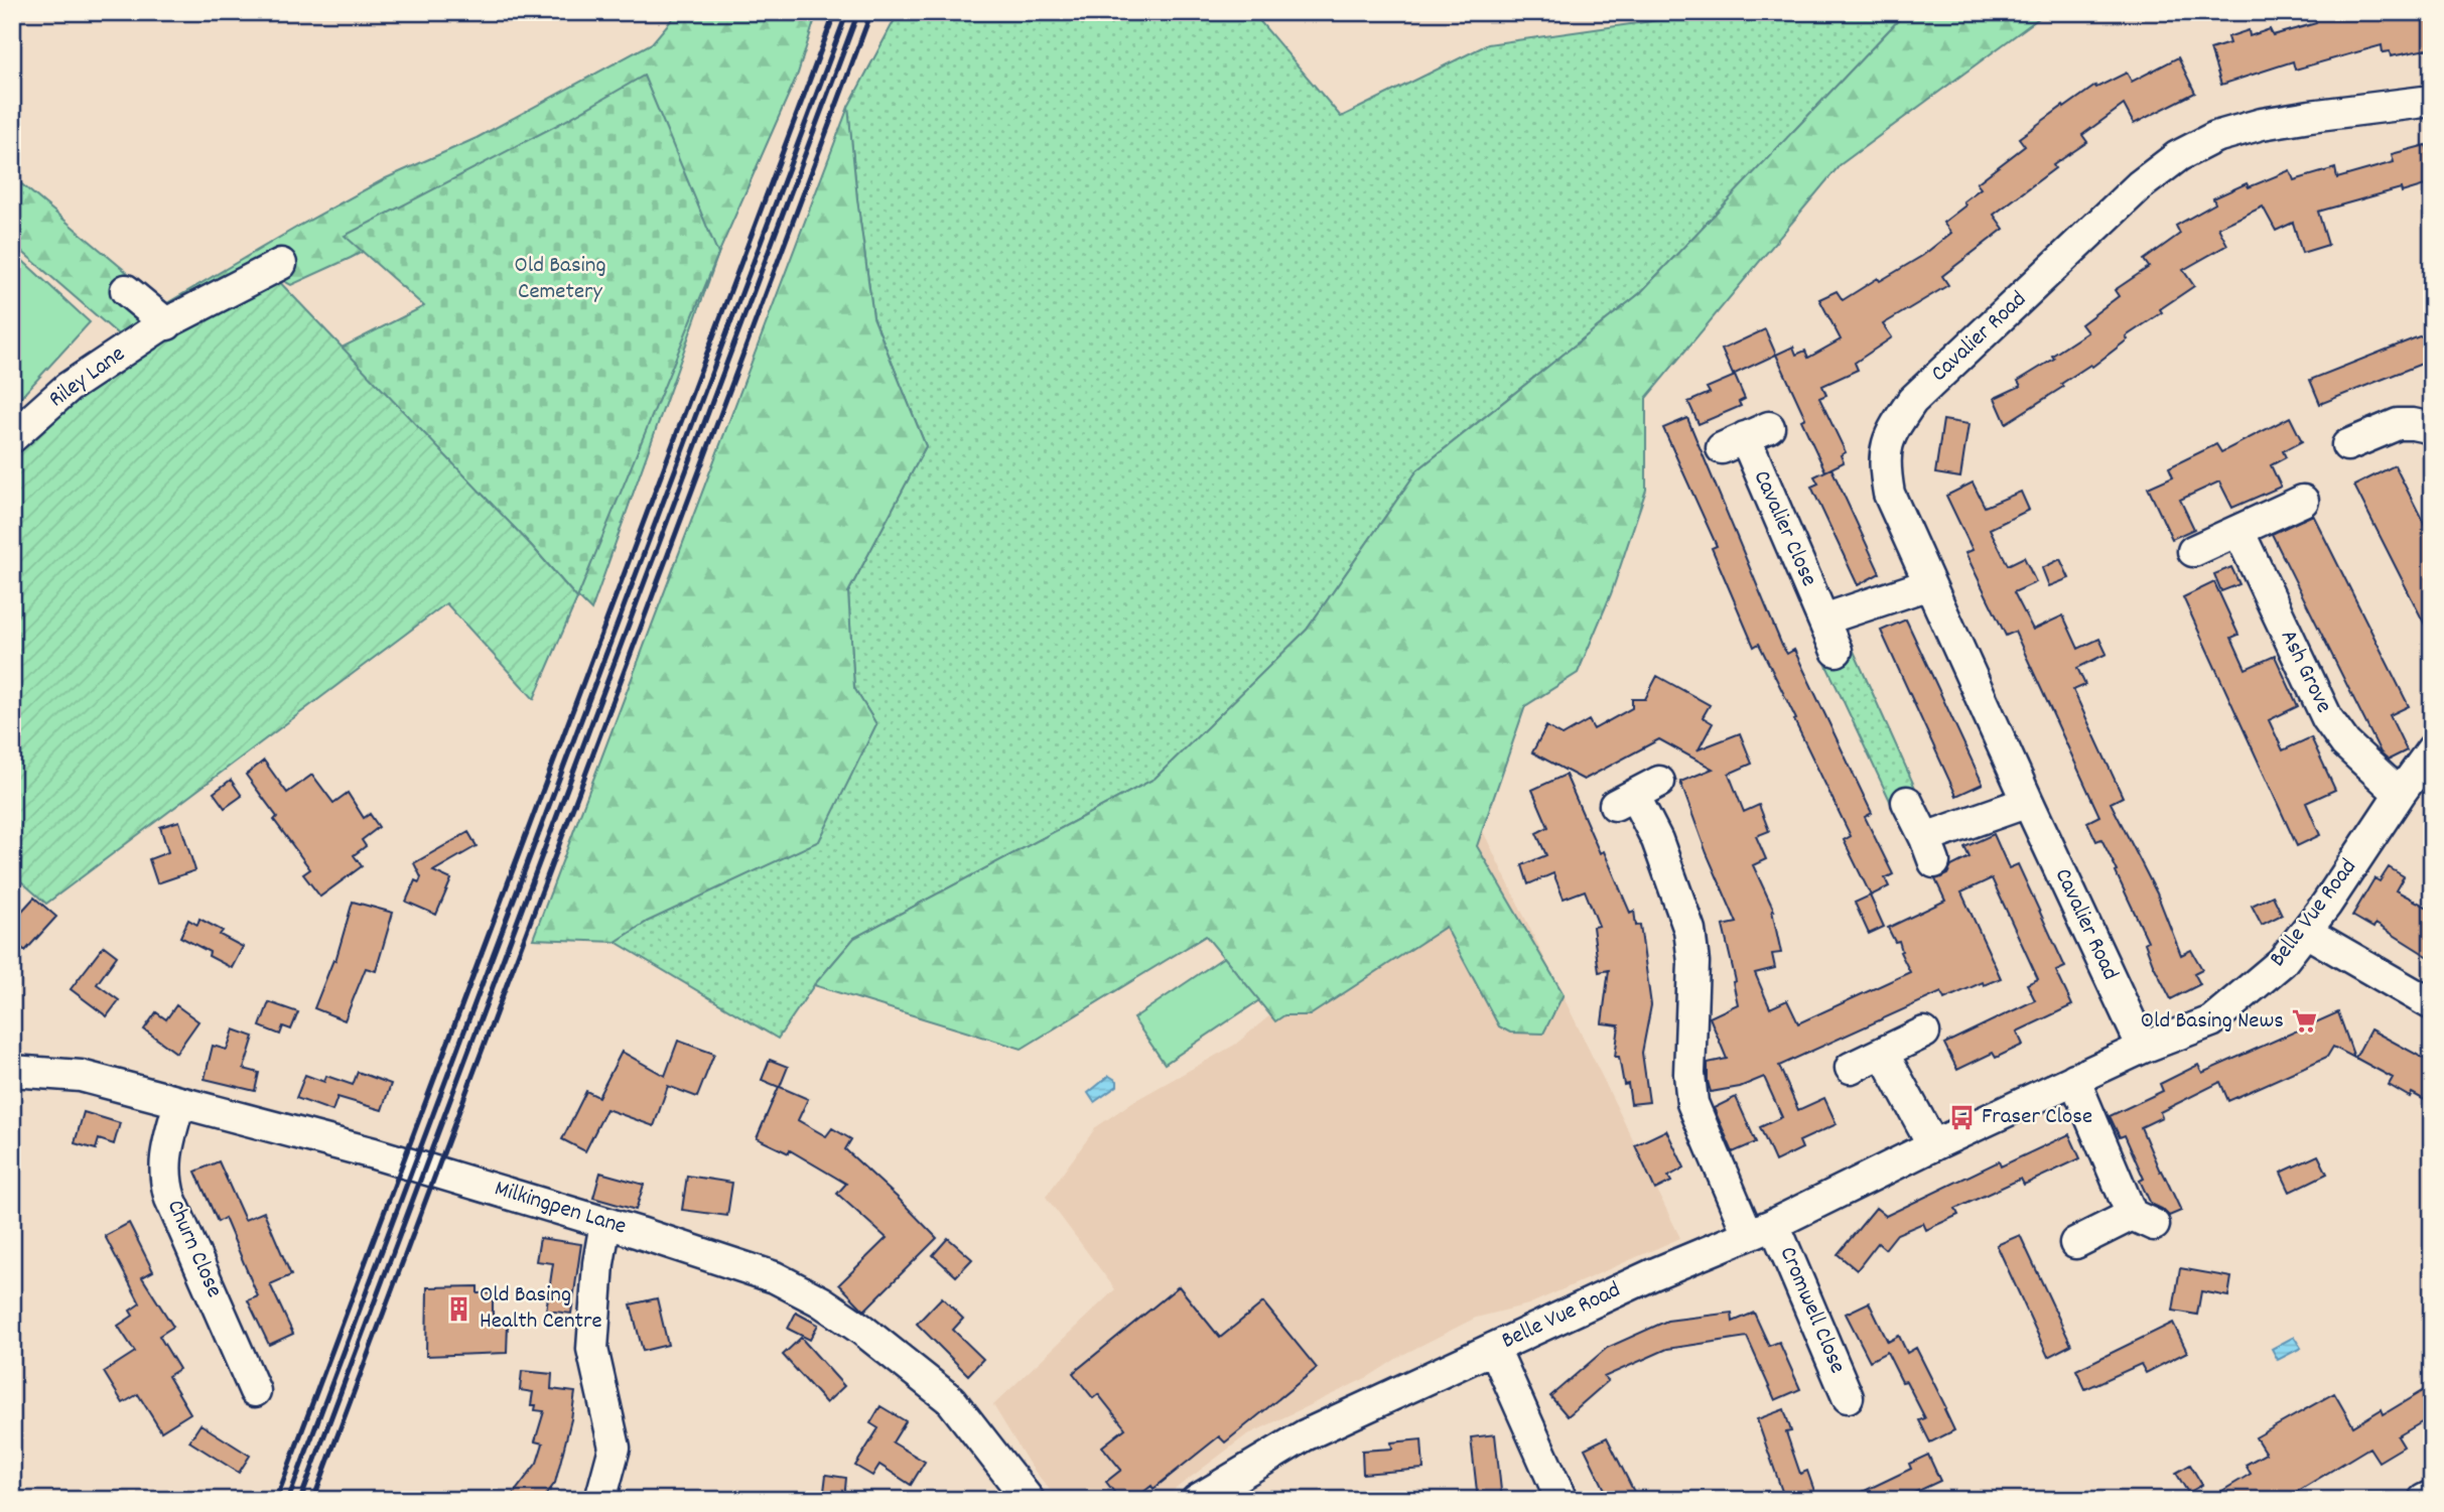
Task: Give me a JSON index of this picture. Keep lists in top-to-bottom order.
{
  "streets": {
    "street": [
      "Cavalier Road",
      "Riley Lane",
      "Cavalier Close",
      "Ash Grove",
      "Belle Vue Road",
      "Milkingpen Lane",
      "Churn Close",
      "Cromwell Close"
    ]
  },
  "crossings": [
    ["Cavalier Road", "Belle Vue Road"],
    ["Ash Grove", "Belle Vue Road"],
    ["Belle Vue Road", "Cromwell Close"],
    ["Milkingpen Lane", "Churn Close"]
  ],
  "parks": ["Old Basing Cemetery"],
  "places": {
    "supermarket": ["Old Basing News"],
    "bus stop": ["Fraser Close"],
    "building": ["Old Basing Health Centre"]
  }
}
